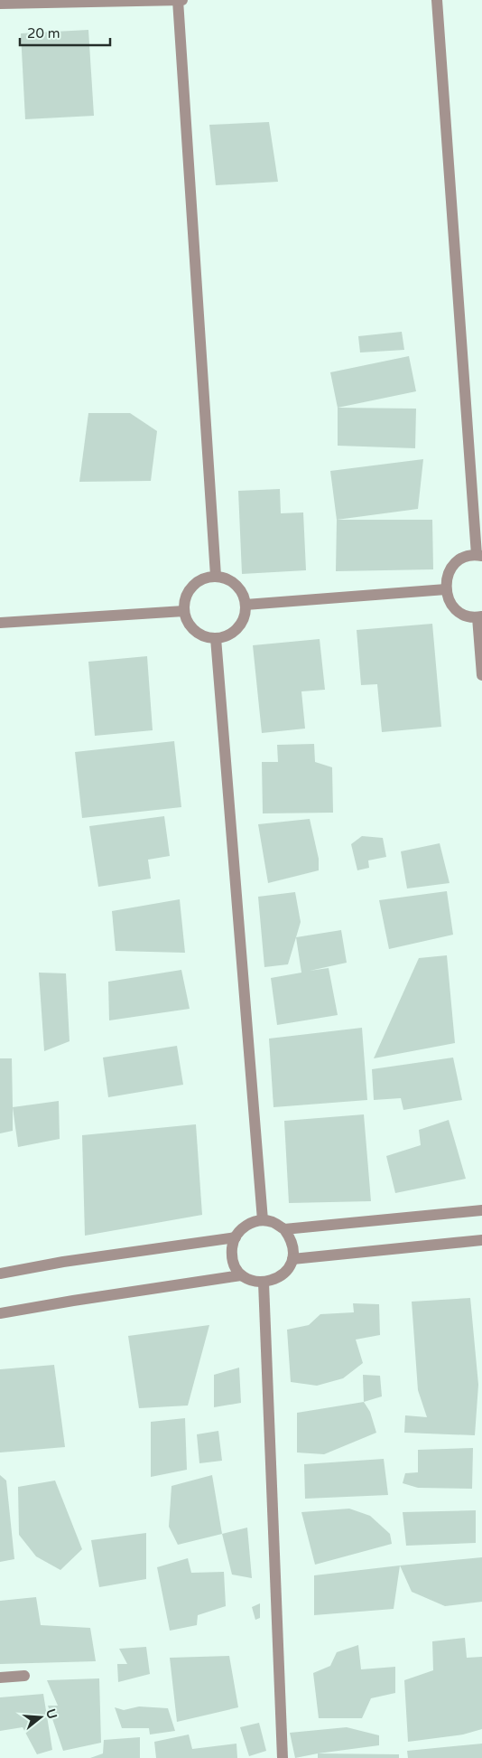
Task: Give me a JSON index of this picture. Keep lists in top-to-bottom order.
{
  "scale_bar": "20 m",
  "north": "right"
}
